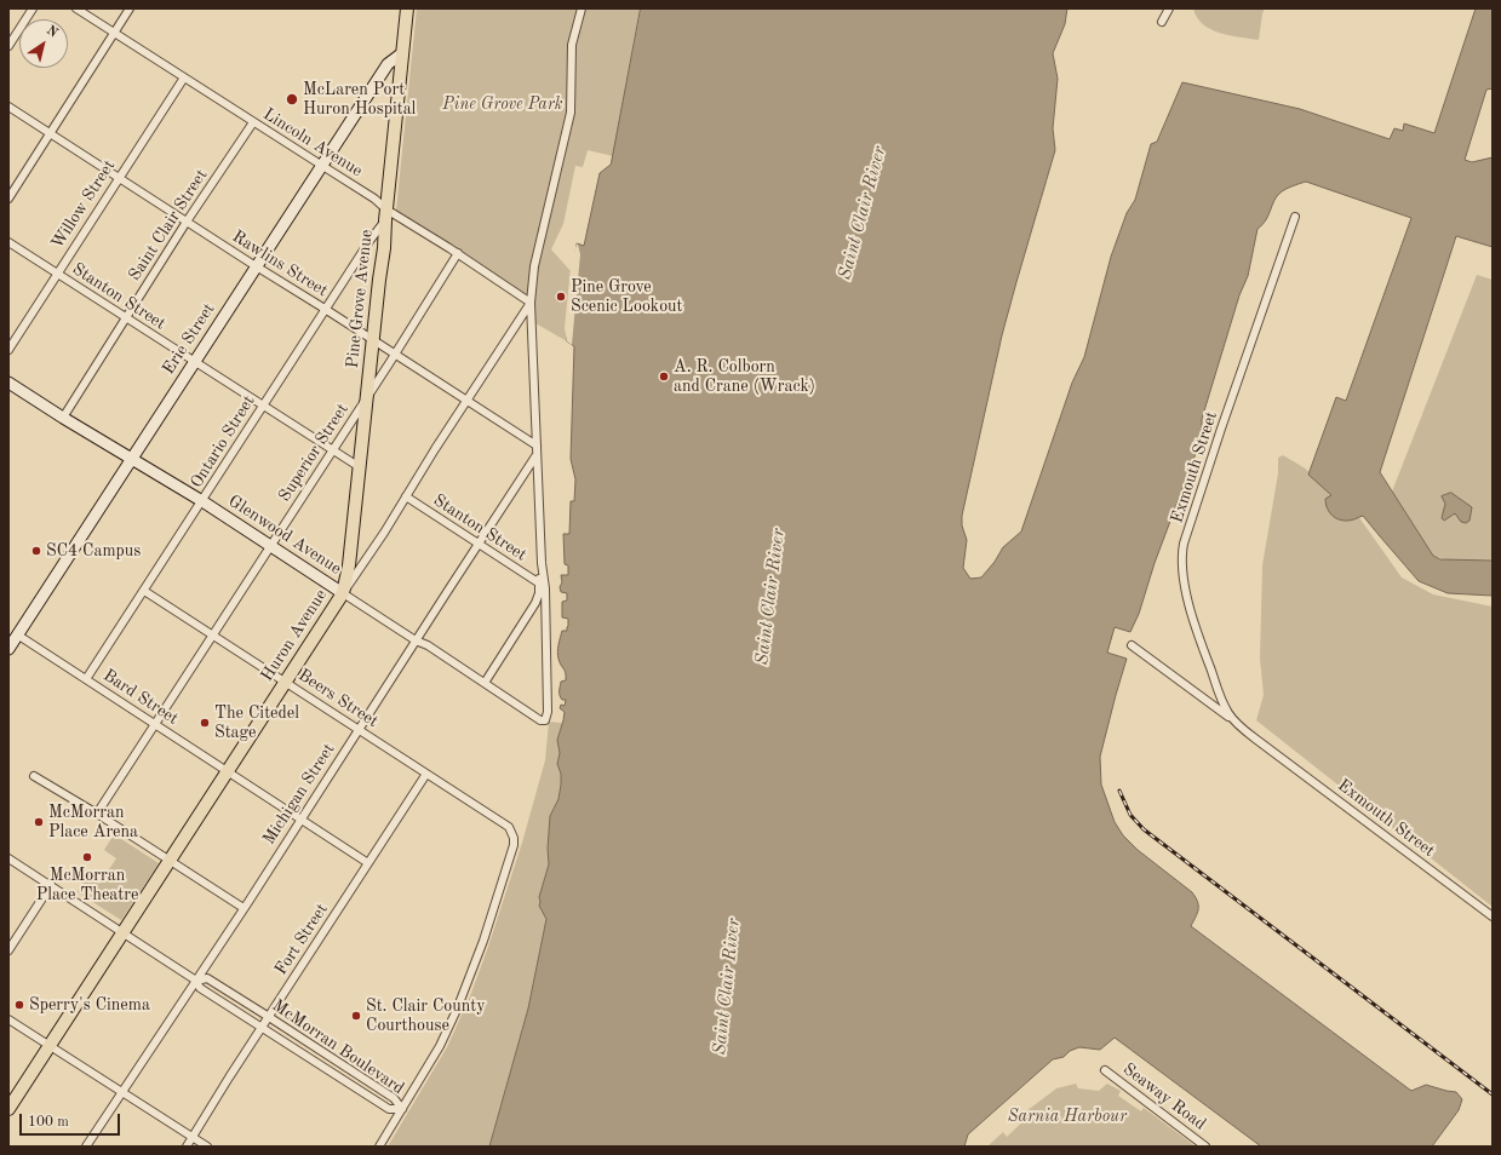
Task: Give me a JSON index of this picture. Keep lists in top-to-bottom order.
{
  "streets": {
    "main road": ["Pine Grove Avenue", "Huron Avenue"],
    "street": [
      "Lincoln Avenue",
      "Willow Street",
      "Saint Clair Street",
      "Rawlins Street",
      "Stanton Street",
      "Erie Street",
      "Ontario Street",
      "Superior Street",
      "Exmouth Street",
      "Glenwood Avenue",
      "Bard Street",
      "Beers Street",
      "Michigan Street",
      "Fort Street",
      "McMorran Boulevard",
      "Seaway Road"
    ]
  },
  "crossings": [
    ["Lincoln Avenue", "Willow Street"],
    ["Lincoln Avenue", "Saint Clair Street"],
    ["Lincoln Avenue", "Pine Grove Avenue"],
    ["Lincoln Avenue", "Erie Street"],
    ["Lincoln Avenue", "Ontario Street"],
    ["Lincoln Avenue", "Superior Street"],
    ["Lincoln Avenue", "Huron Avenue"],
    ["Willow Street", "Rawlins Street"],
    ["Willow Street", "Stanton Street"],
    ["Saint Clair Street", "Rawlins Street"],
    ["Saint Clair Street", "Stanton Street"],
    ["Saint Clair Street", "Glenwood Avenue"],
    ["Rawlins Street", "Pine Grove Avenue"],
    ["Rawlins Street", "Erie Street"],
    ["Rawlins Street", "Ontario Street"],
    ["Rawlins Street", "Superior Street"],
    ["Rawlins Street", "Huron Avenue"],
    ["Stanton Street", "Pine Grove Avenue"],
    ["Stanton Street", "Erie Street"],
    ["Stanton Street", "Ontario Street"],
    ["Stanton Street", "Superior Street"],
    ["Stanton Street", "Huron Avenue"],
    ["Stanton Street", "Michigan Street"],
    ["Pine Grove Avenue", "Erie Street"],
    ["Pine Grove Avenue", "Ontario Street"],
    ["Pine Grove Avenue", "Superior Street"],
    ["Pine Grove Avenue", "Glenwood Avenue"],
    ["Pine Grove Avenue", "Huron Avenue"],
    ["Erie Street", "Glenwood Avenue"],
    ["Erie Street", "Bard Street"],
    ["Ontario Street", "Glenwood Avenue"],
    ["Ontario Street", "Bard Street"],
    ["Ontario Street", "Beers Street"],
    ["Superior Street", "Glenwood Avenue"],
    ["Superior Street", "Bard Street"],
    ["Superior Street", "Beers Street"],
    ["Glenwood Avenue", "Huron Avenue"],
    ["Glenwood Avenue", "Michigan Street"],
    ["Huron Avenue", "Bard Street"],
    ["Huron Avenue", "Beers Street"],
    ["Huron Avenue", "McMorran Boulevard"],
    ["Bard Street", "Michigan Street"],
    ["Bard Street", "Fort Street"],
    ["Beers Street", "Michigan Street"],
    ["Beers Street", "Fort Street"],
    ["Beers Street", "McMorran Boulevard"],
    ["Michigan Street", "McMorran Boulevard"],
    ["Fort Street", "McMorran Boulevard"]
  ],
  "water": ["Saint Clair River"],
  "parks": ["Pine Grove Park", "Sarnia Harbour"],
  "places": [
    "McLaren Port Huron Hospital",
    "Pine Grove Scenic Lookout",
    "A. R. Colborn and Crane (Wrack)",
    "SC4 Campus",
    "The Citedel Stage",
    "McMorran Place Arena",
    "McMorran Place Theatre",
    "Sperry's Cinema",
    "St. Clair County Courthouse"
  ],
  "scale_bar": "100 m",
  "north": "top right"
}
